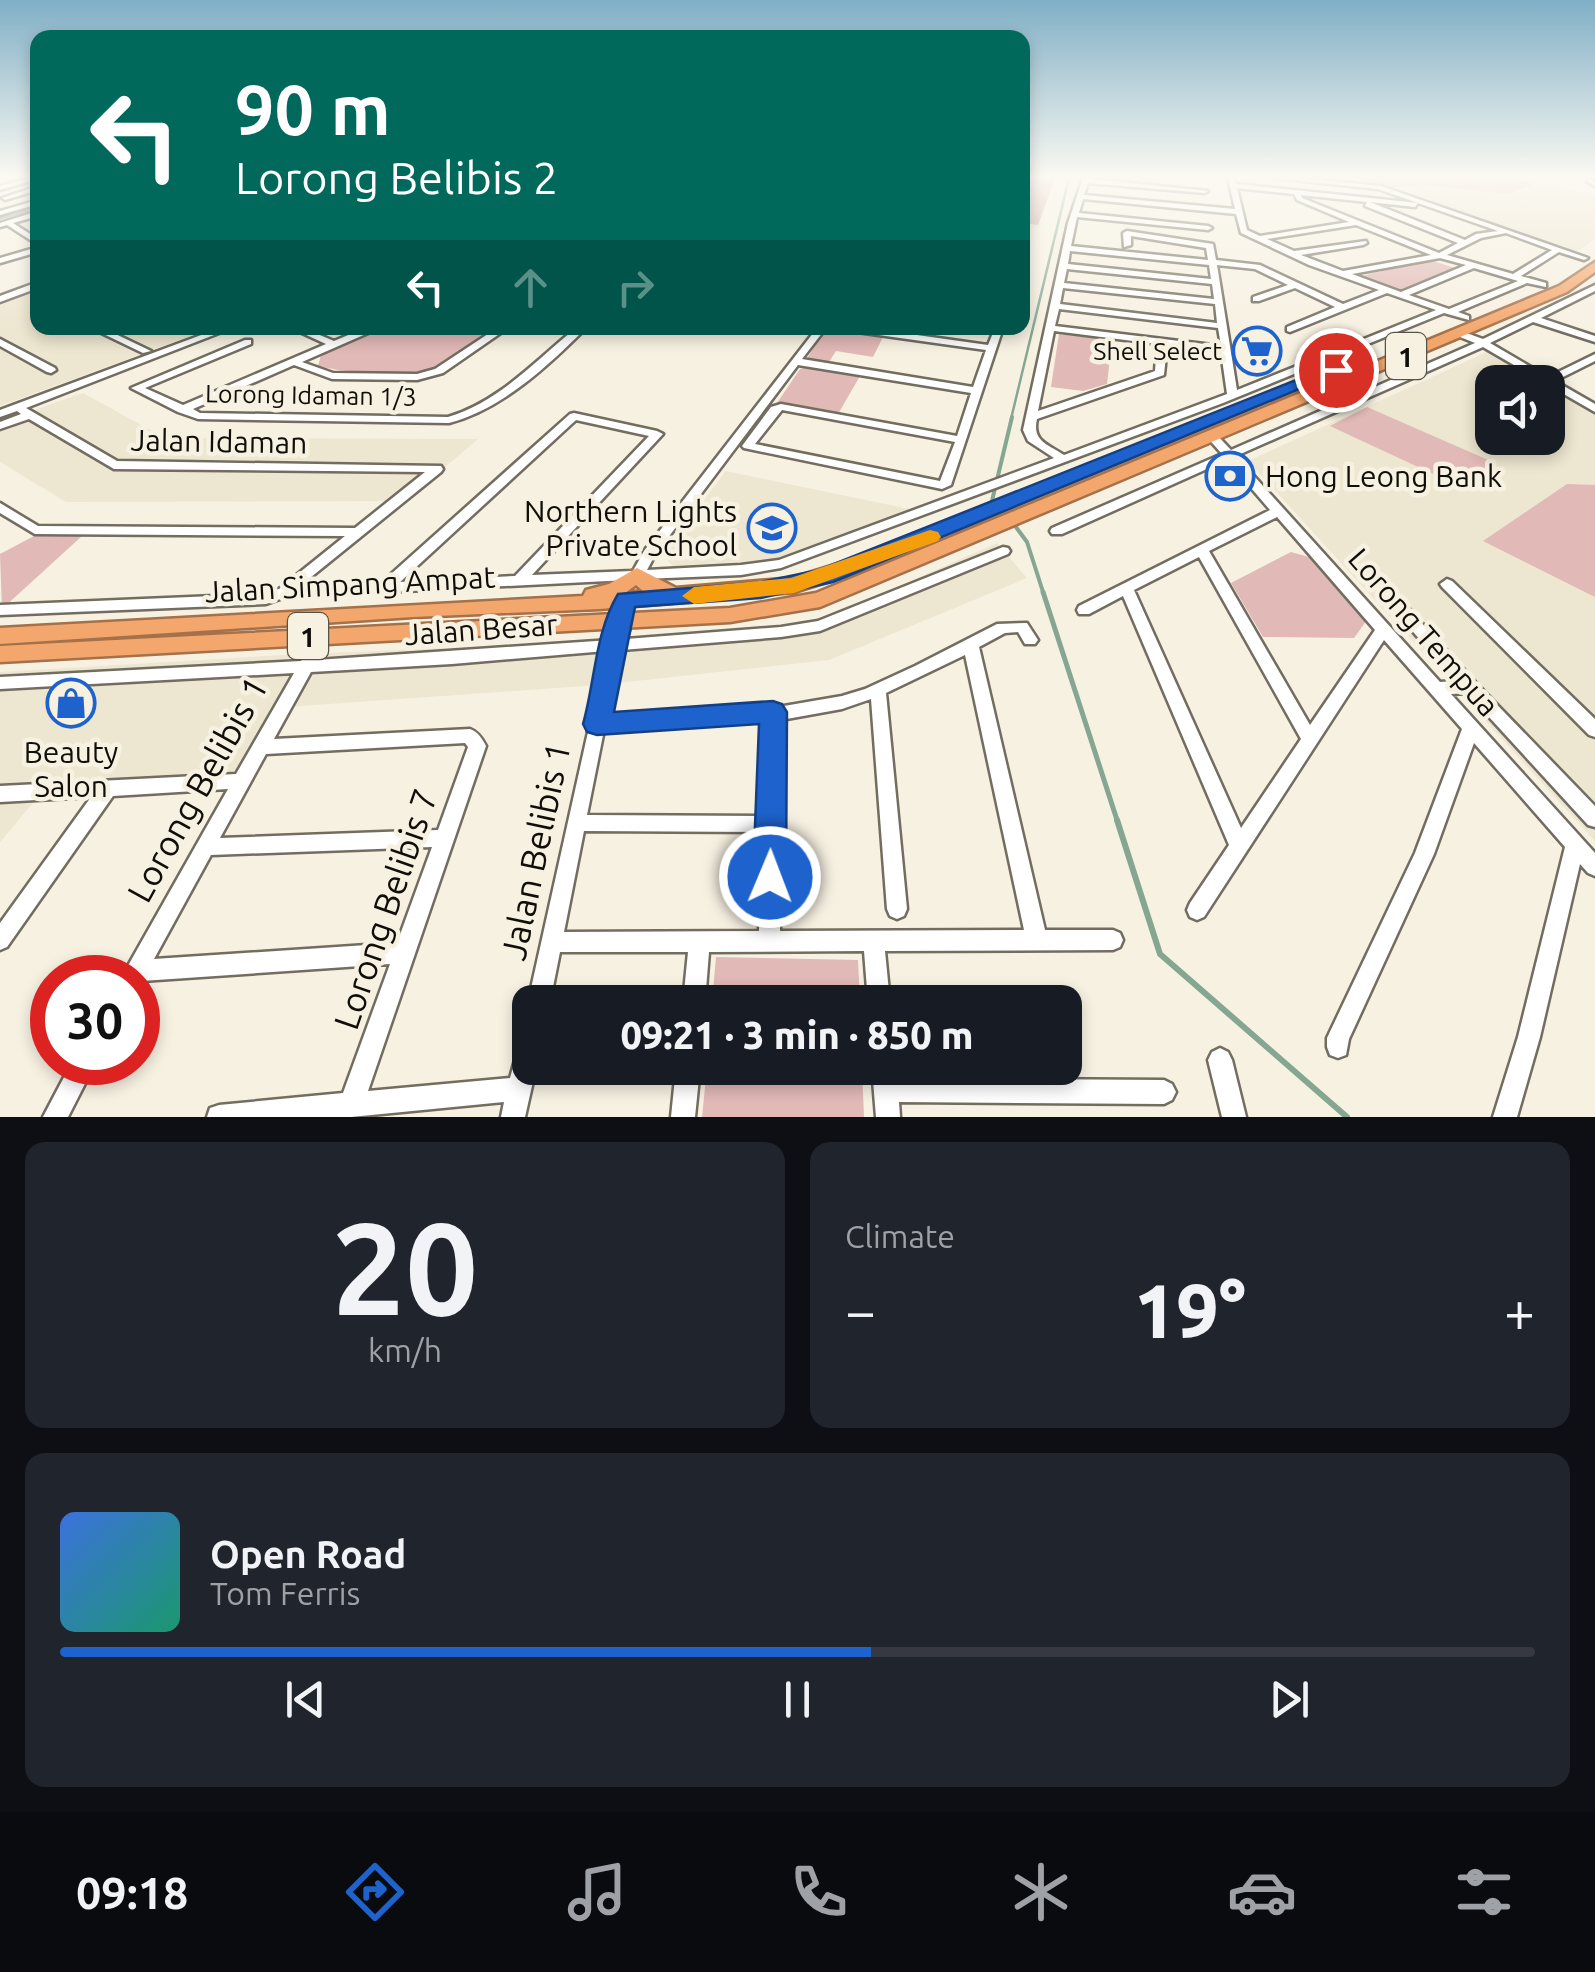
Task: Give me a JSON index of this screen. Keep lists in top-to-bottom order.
{
  "streets": {
    "highway": ["1", "Jalan Simpang Ampat"],
    "street": [
      "Lorong Idaman 1/3",
      "Jalan Idaman",
      "Jalan Besar",
      "Lorong Tempua",
      "Lorong Belibis 1",
      "Jalan Belibis 1",
      "Lorong Belibis 7"
    ]
  },
  "crossings": [
    ["Jalan Simpang Ampat", "Lorong Tempua"],
    ["Jalan Simpang Ampat", "Lorong Belibis 1"],
    ["Jalan Simpang Ampat", "Jalan Belibis 1"],
    ["Jalan Besar", "Lorong Belibis 1"],
    ["Jalan Besar", "Jalan Belibis 1"],
    ["Lorong Belibis 1", "Lorong Belibis 7"]
  ],
  "places": {
    "supermarket": ["Shell Select"],
    "bank": ["Hong Leong Bank"],
    "school or university": ["Northern Lights Private School"],
    "shop": ["Beauty Salon"]
  },
  "page": {
    "turn": ["90 m", "Lorong Belibis 2"],
    "limit": "30",
    "trip": "09:21 · 3 min · 850 m",
    "tile": [
      ["20", "km/h"],
      "Climate"
    ],
    "heat": ["−", "19°", "+"],
    "song": ["Open Road", "Tom Ferris"],
    "tabs": "09:18"
  }
}
